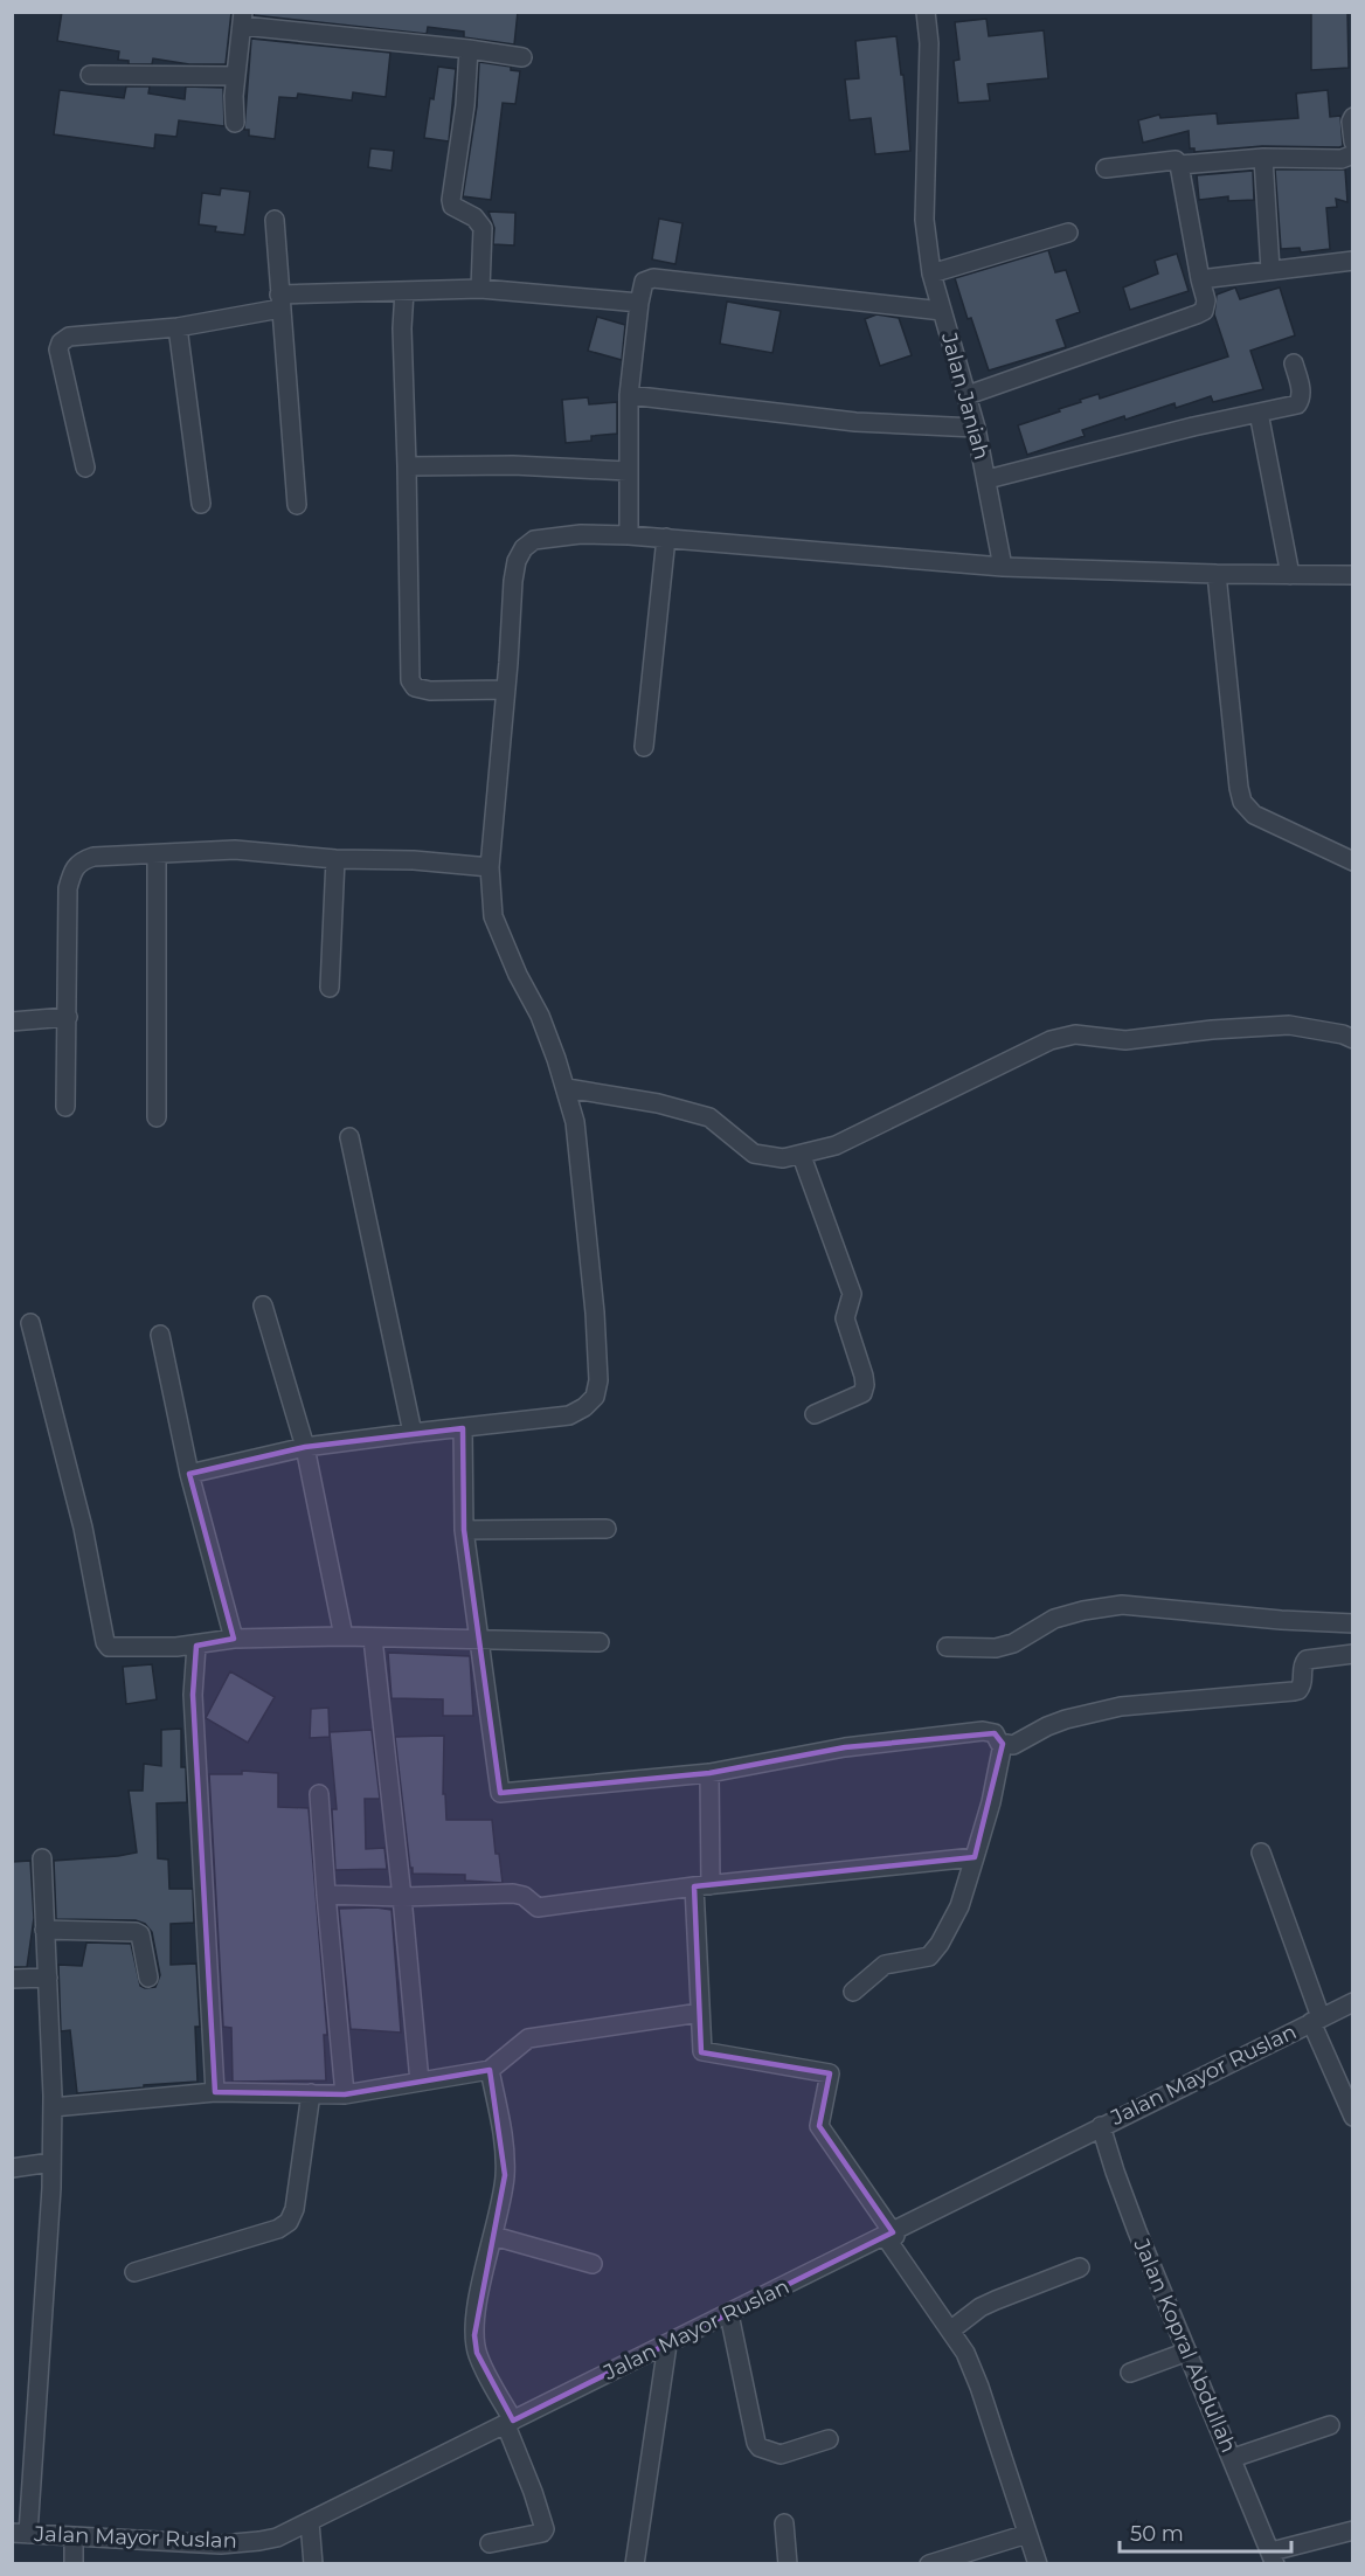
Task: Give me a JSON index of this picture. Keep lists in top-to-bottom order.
{
  "streets": {
    "street": ["Jalan Janiah", "Jalan Mayor Ruslan", "Jalan Kopral Abdullah"]
  },
  "crossings": [
    ["Jalan Mayor Ruslan", "Jalan Kopral Abdullah"]
  ],
  "scale_bar": "50 m"
}
